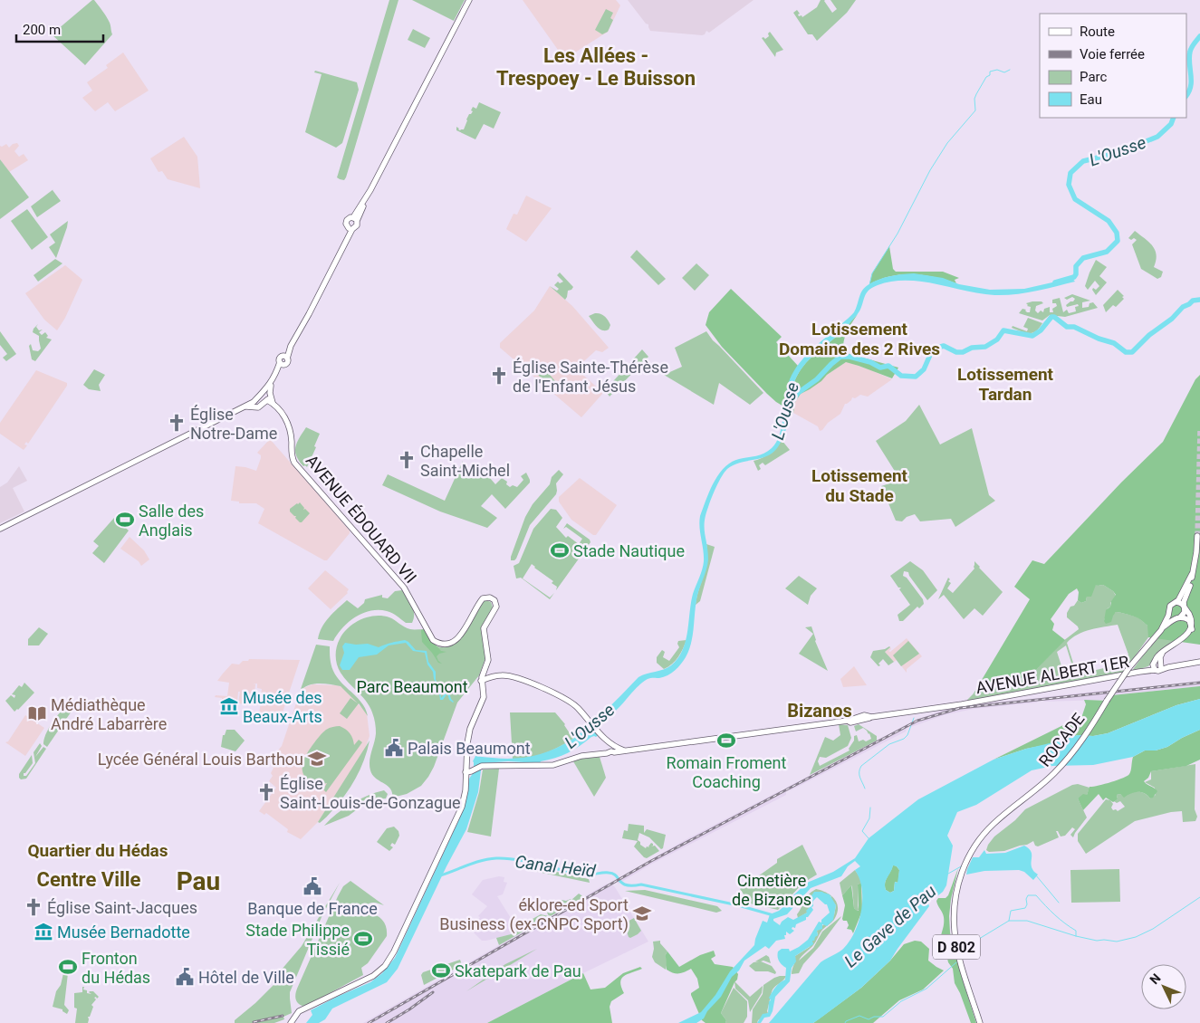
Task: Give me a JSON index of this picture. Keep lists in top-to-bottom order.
{
  "streets": {
    "main road": [
      "AVENUE ÉDOUARD VII",
      "AVENUE ALBERT 1ER",
      "ROCADE",
      "D 802"
    ]
  },
  "crossings": [
    ["ROCADE", "D 802"]
  ],
  "districts": [
    "Les Allées - Trespoey - Le Buisson",
    "Lotissement Domaine des 2 Rives",
    "Lotissement Tardan",
    "Lotissement du Stade",
    "Bizanos",
    "Quartier du Hédas",
    "Centre Ville",
    "Pau"
  ],
  "water": ["L'Ousse", "Canal Heïd", "Le Gave de Pau"],
  "parks": ["Parc Beaumont", "Cimetière de Bizanos"],
  "places": {
    "church": [
      "Église Sainte-Thérèse de l'Enfant Jésus",
      "Église Notre-Dame",
      "Chapelle Saint-Michel",
      "Église Saint-Louis-de-Gonzague",
      "Église Saint-Jacques"
    ],
    "sports": [
      "Salle des Anglais",
      "Stade Nautique",
      "Romain Froment Coaching",
      "Stade Philippe Tissié",
      "Fronton du Hédas",
      "Skatepark de Pau"
    ],
    "museum": ["Musée des Beaux-Arts", "Musée Bernadotte"],
    "library": ["Médiathèque André Labarrère"],
    "public building": ["Palais Beaumont", "Banque de France", "Hôtel de Ville"],
    "school or university": ["Lycée Général Louis Barthou", "éklore-ed Sport Business (ex-CNPC Sport)"]
  },
  "legend": [
    "Route",
    "Voie ferrée",
    "Parc",
    "Eau"
  ],
  "scale_bar": "200 m",
  "north": "top left"
}
